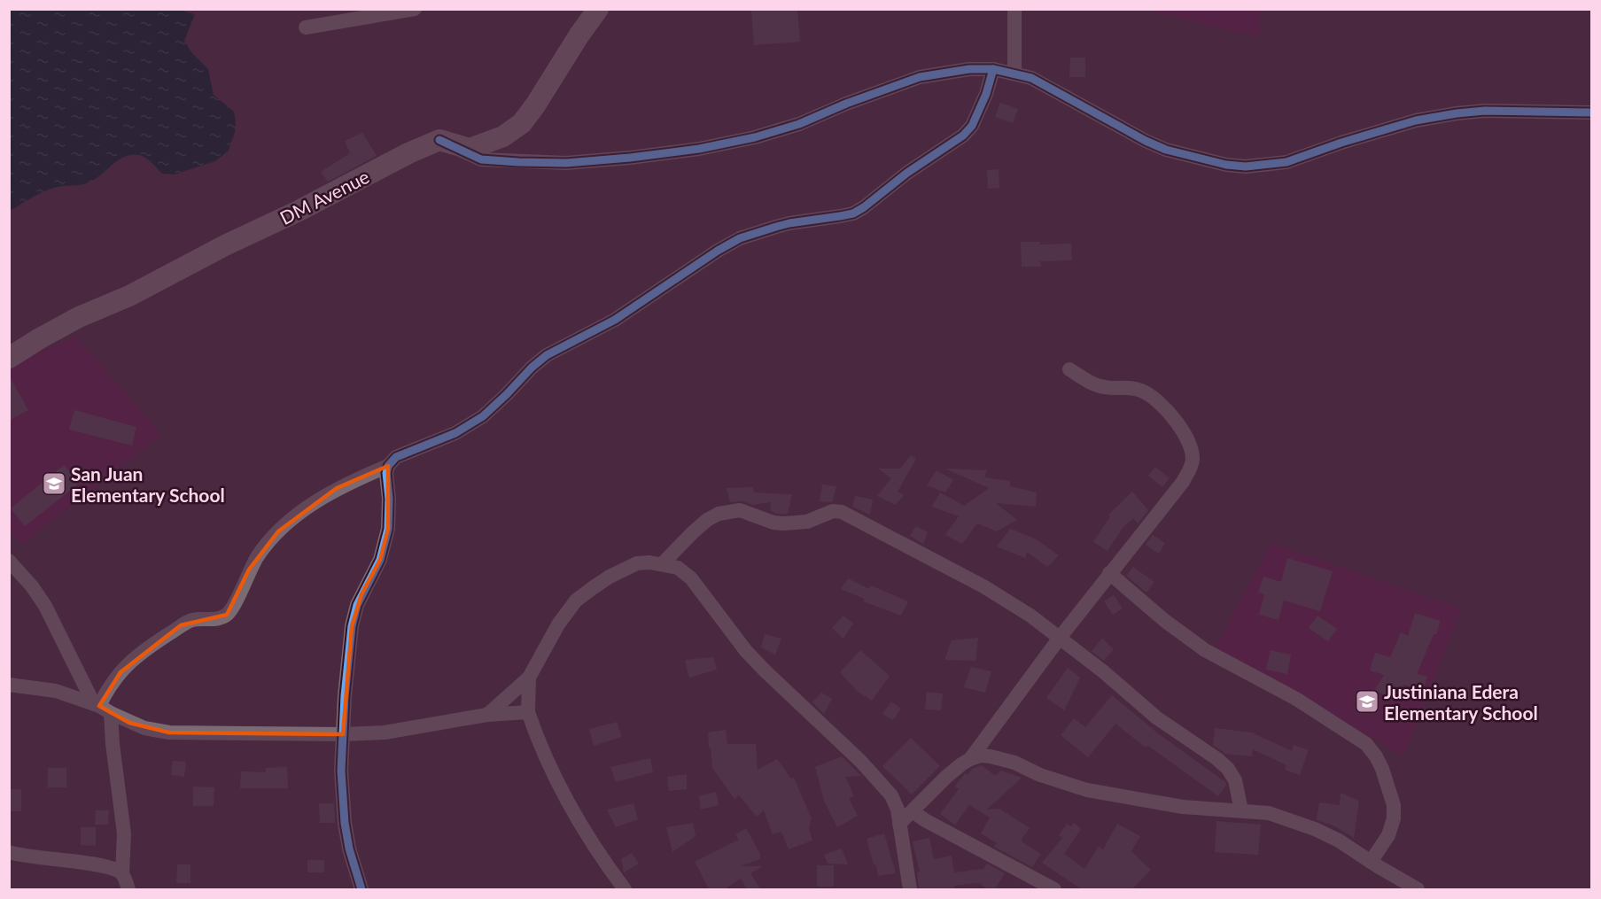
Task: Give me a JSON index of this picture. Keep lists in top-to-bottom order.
{
  "streets": {
    "main road": ["DM Avenue"]
  },
  "places": {
    "school or university": ["San Juan Elementary School", "Justiniana Edera Elementary School"]
  }
}
